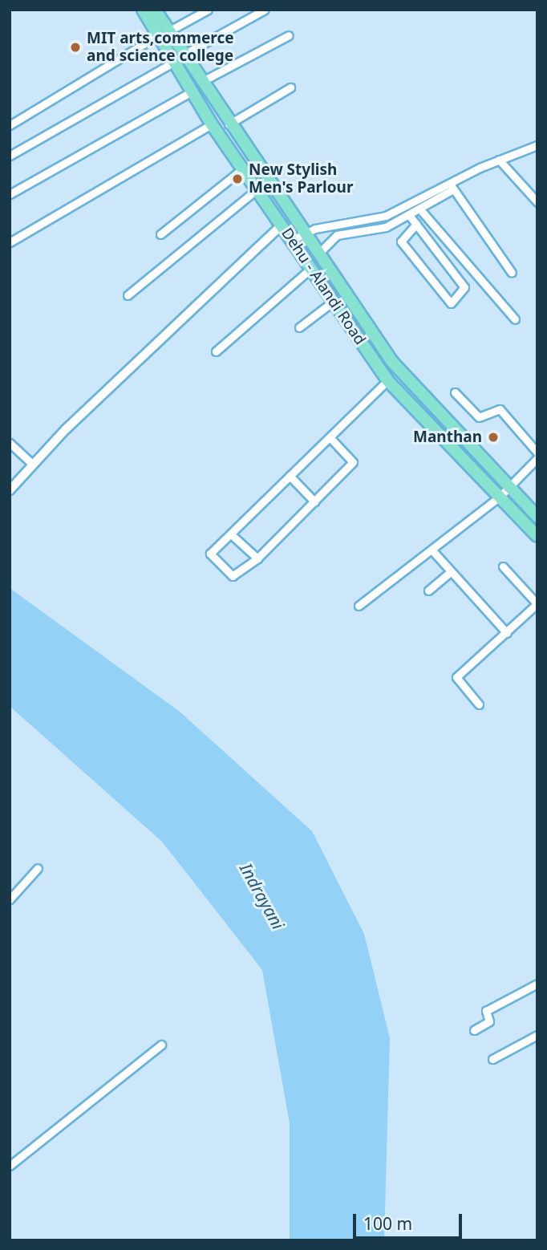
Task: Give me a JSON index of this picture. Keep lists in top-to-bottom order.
{
  "streets": {
    "main road": ["Dehu - Alandi Road"]
  },
  "water": ["Indrayani"],
  "places": ["MIT arts,commerce and science college", "New Stylish Men's Parlour", "Manthan"],
  "scale_bar": "100 m"
}
